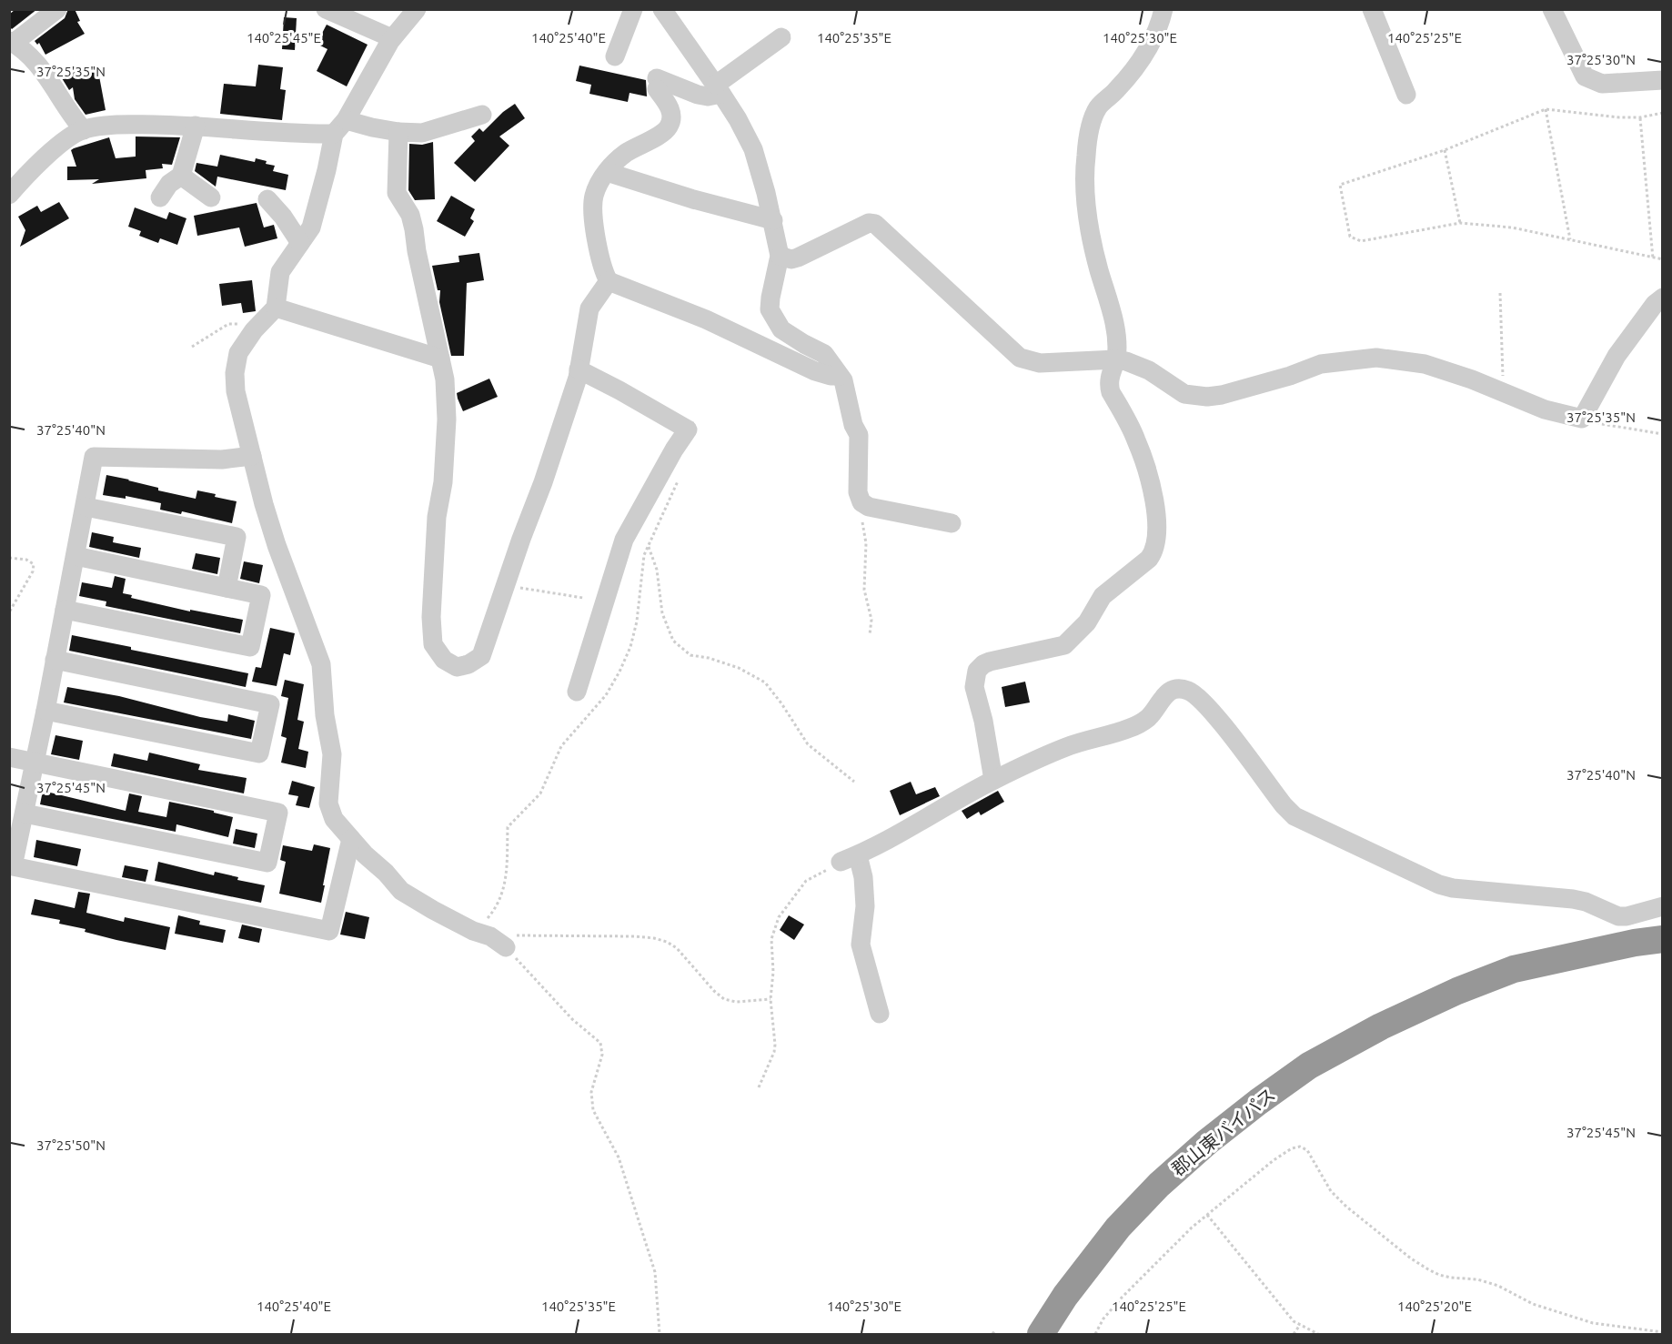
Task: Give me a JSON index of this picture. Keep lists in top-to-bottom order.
{
  "streets": {
    "highway": ["郡山東バイパス"]
  },
  "coordinates": [
    "140°25'45\"E",
    "140°25'40\"E",
    "140°25'35\"E",
    "140°25'30\"E",
    "140°25'25\"E",
    "37°25'30\"N",
    "37°25'35\"N",
    "37°25'40\"N",
    "37°25'45\"N",
    "37°25'50\"N",
    "140°25'20\"E"
  ]
}
